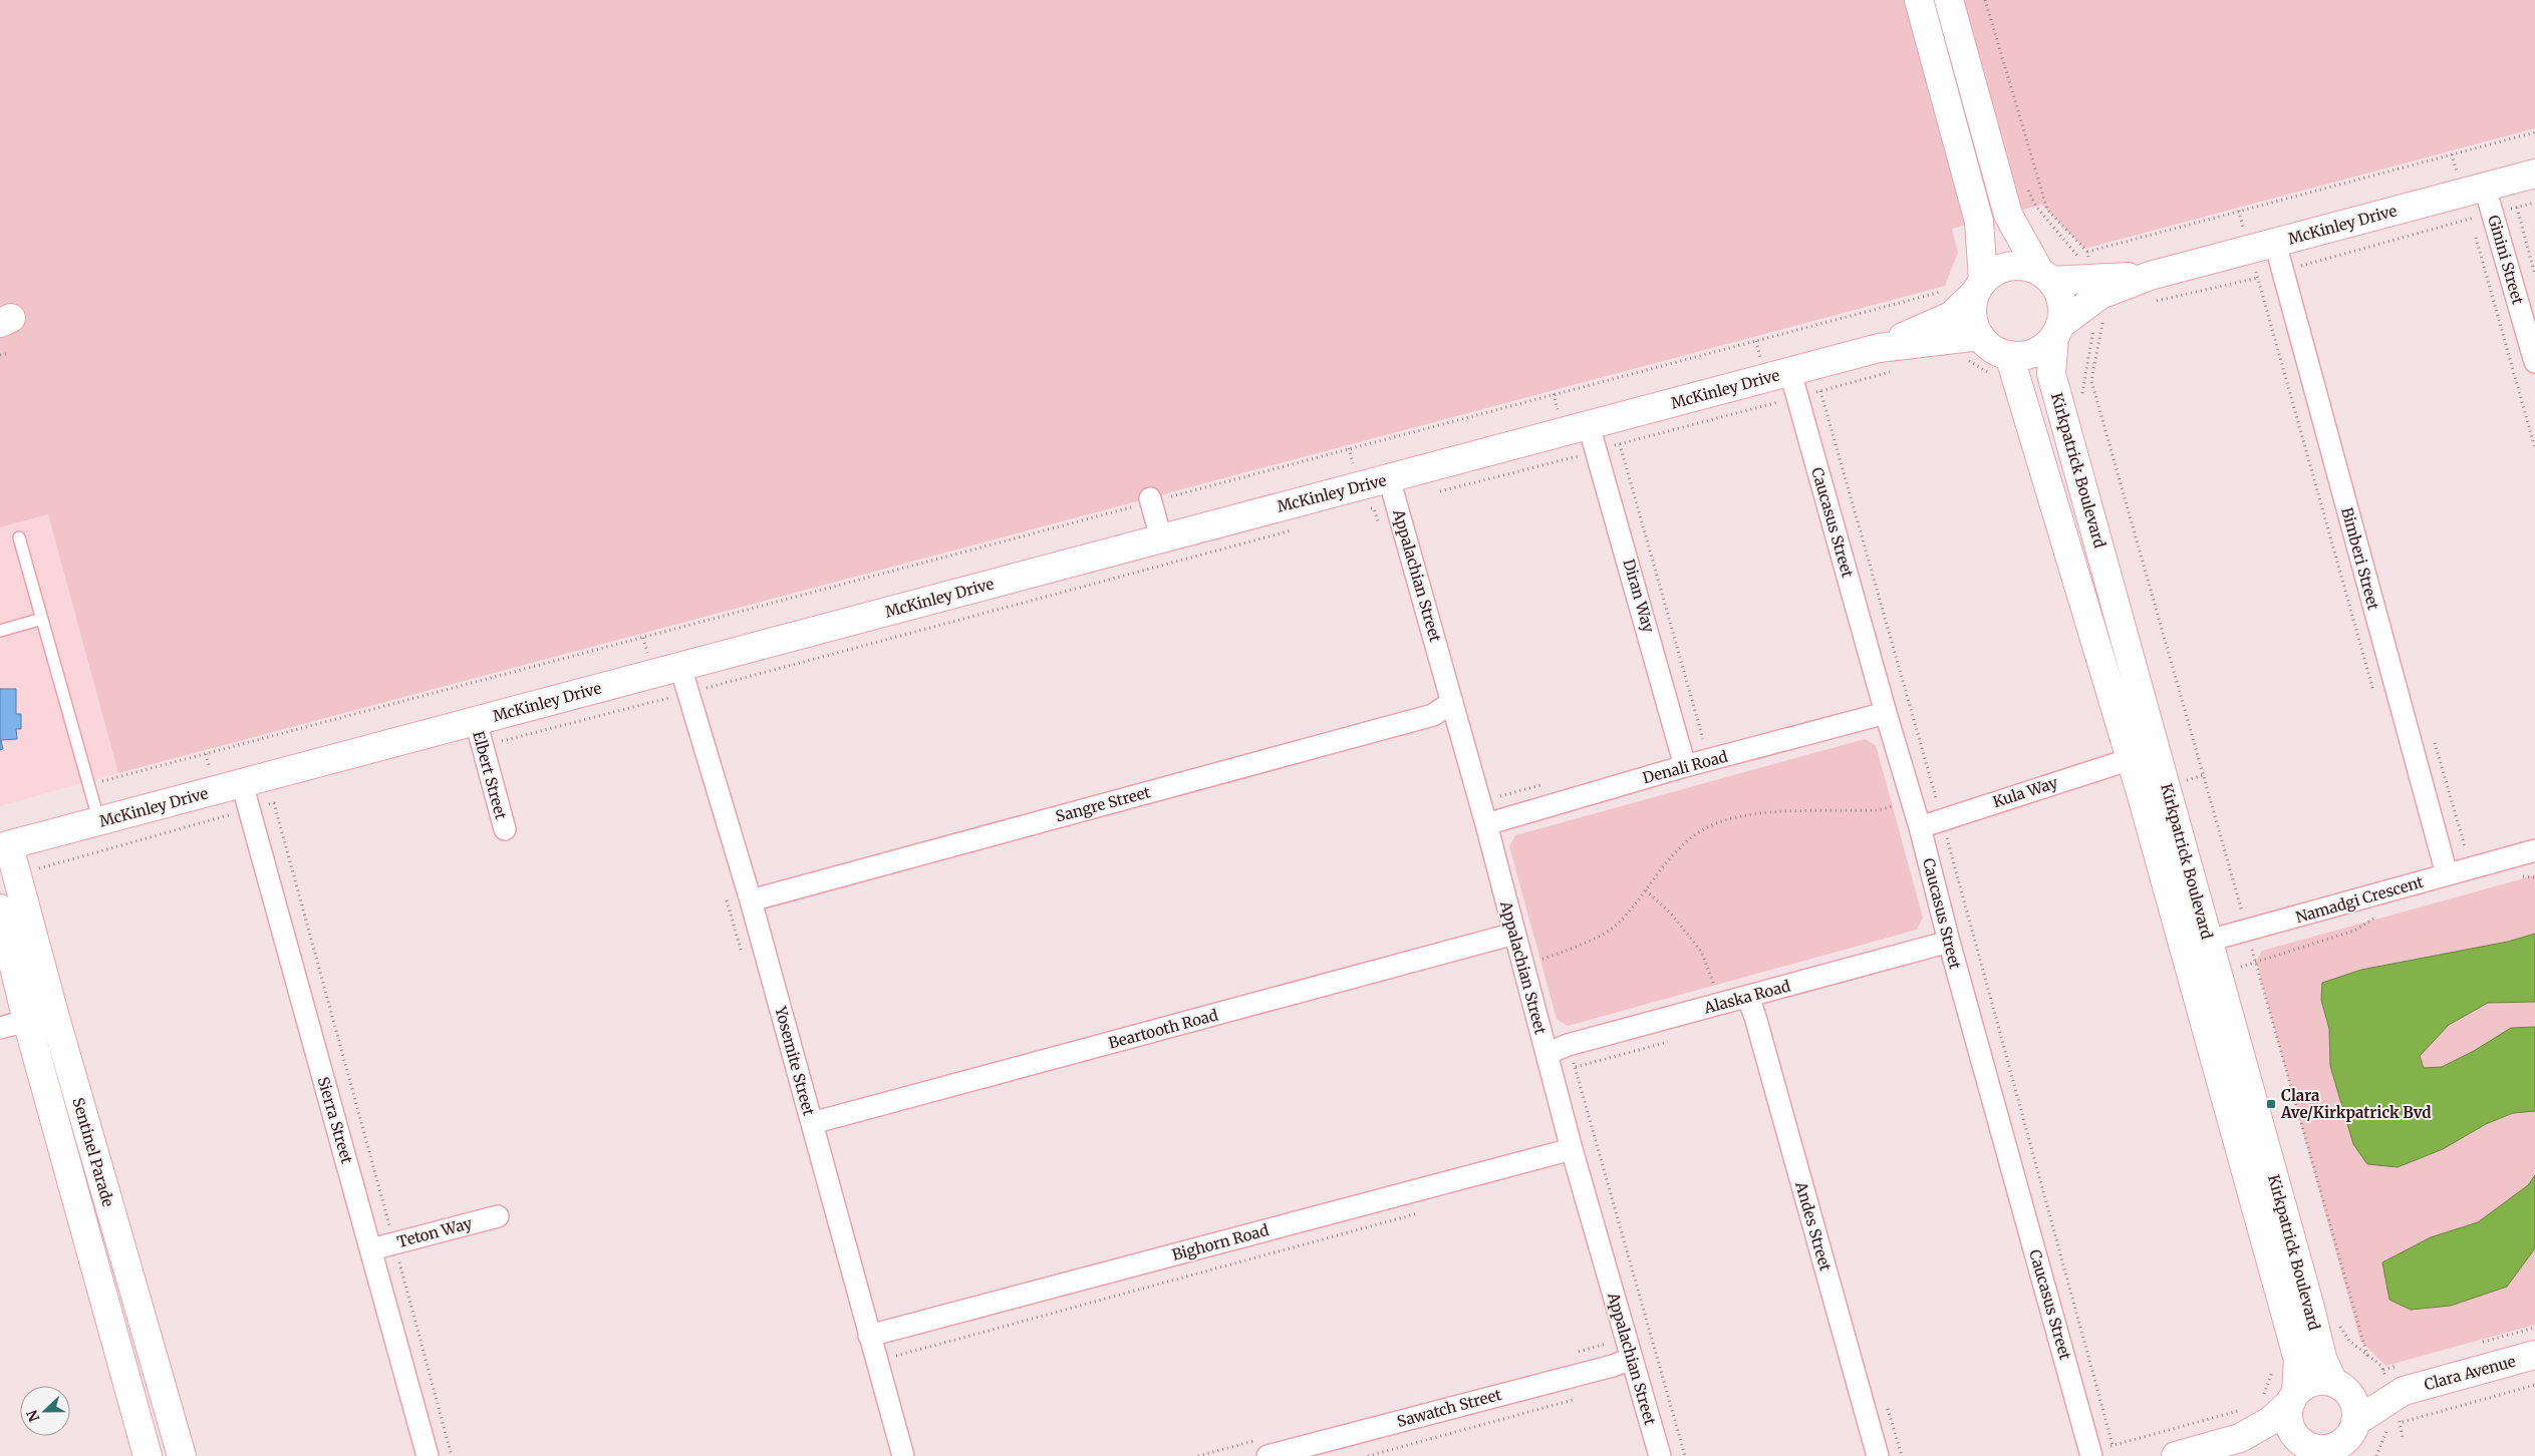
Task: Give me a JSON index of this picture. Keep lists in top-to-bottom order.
{
  "streets": {
    "street": [
      "McKinley Drive",
      "Ginini Street",
      "Kirkpatrick Boulevard",
      "Caucasus Street",
      "Bimberi Street",
      "Appalachian Street",
      "Diran Way",
      "Denali Road",
      "Elbert Street",
      "Kula Way",
      "Sangre Street",
      "Namadgi Crescent",
      "Alaska Road",
      "Beartooth Road",
      "Yosemite Street",
      "Sierra Street",
      "Sentinel Parade",
      "Andes Street",
      "Teton Way",
      "Bighorn Road",
      "Clara Avenue",
      "Sawatch Street"
    ]
  },
  "crossings": [
    ["McKinley Drive", "Ginini Street"],
    ["McKinley Drive", "Kirkpatrick Boulevard"],
    ["McKinley Drive", "Caucasus Street"],
    ["McKinley Drive", "Bimberi Street"],
    ["McKinley Drive", "Appalachian Street"],
    ["McKinley Drive", "Diran Way"],
    ["McKinley Drive", "Elbert Street"],
    ["McKinley Drive", "Yosemite Street"],
    ["McKinley Drive", "Sierra Street"],
    ["McKinley Drive", "Sentinel Parade"],
    ["Kirkpatrick Boulevard", "Kula Way"],
    ["Kirkpatrick Boulevard", "Namadgi Crescent"],
    ["Kirkpatrick Boulevard", "Clara Avenue"],
    ["Caucasus Street", "Denali Road"],
    ["Caucasus Street", "Kula Way"],
    ["Caucasus Street", "Alaska Road"],
    ["Bimberi Street", "Namadgi Crescent"],
    ["Appalachian Street", "Denali Road"],
    ["Appalachian Street", "Sangre Street"],
    ["Appalachian Street", "Alaska Road"],
    ["Appalachian Street", "Beartooth Road"],
    ["Appalachian Street", "Bighorn Road"],
    ["Appalachian Street", "Sawatch Street"],
    ["Diran Way", "Denali Road"],
    ["Sangre Street", "Yosemite Street"],
    ["Alaska Road", "Andes Street"],
    ["Beartooth Road", "Yosemite Street"],
    ["Yosemite Street", "Bighorn Road"],
    ["Sierra Street", "Teton Way"]
  ],
  "places": {
    "transit": ["Clara Ave/Kirkpatrick Bvd"]
  },
  "north": "left"
}
